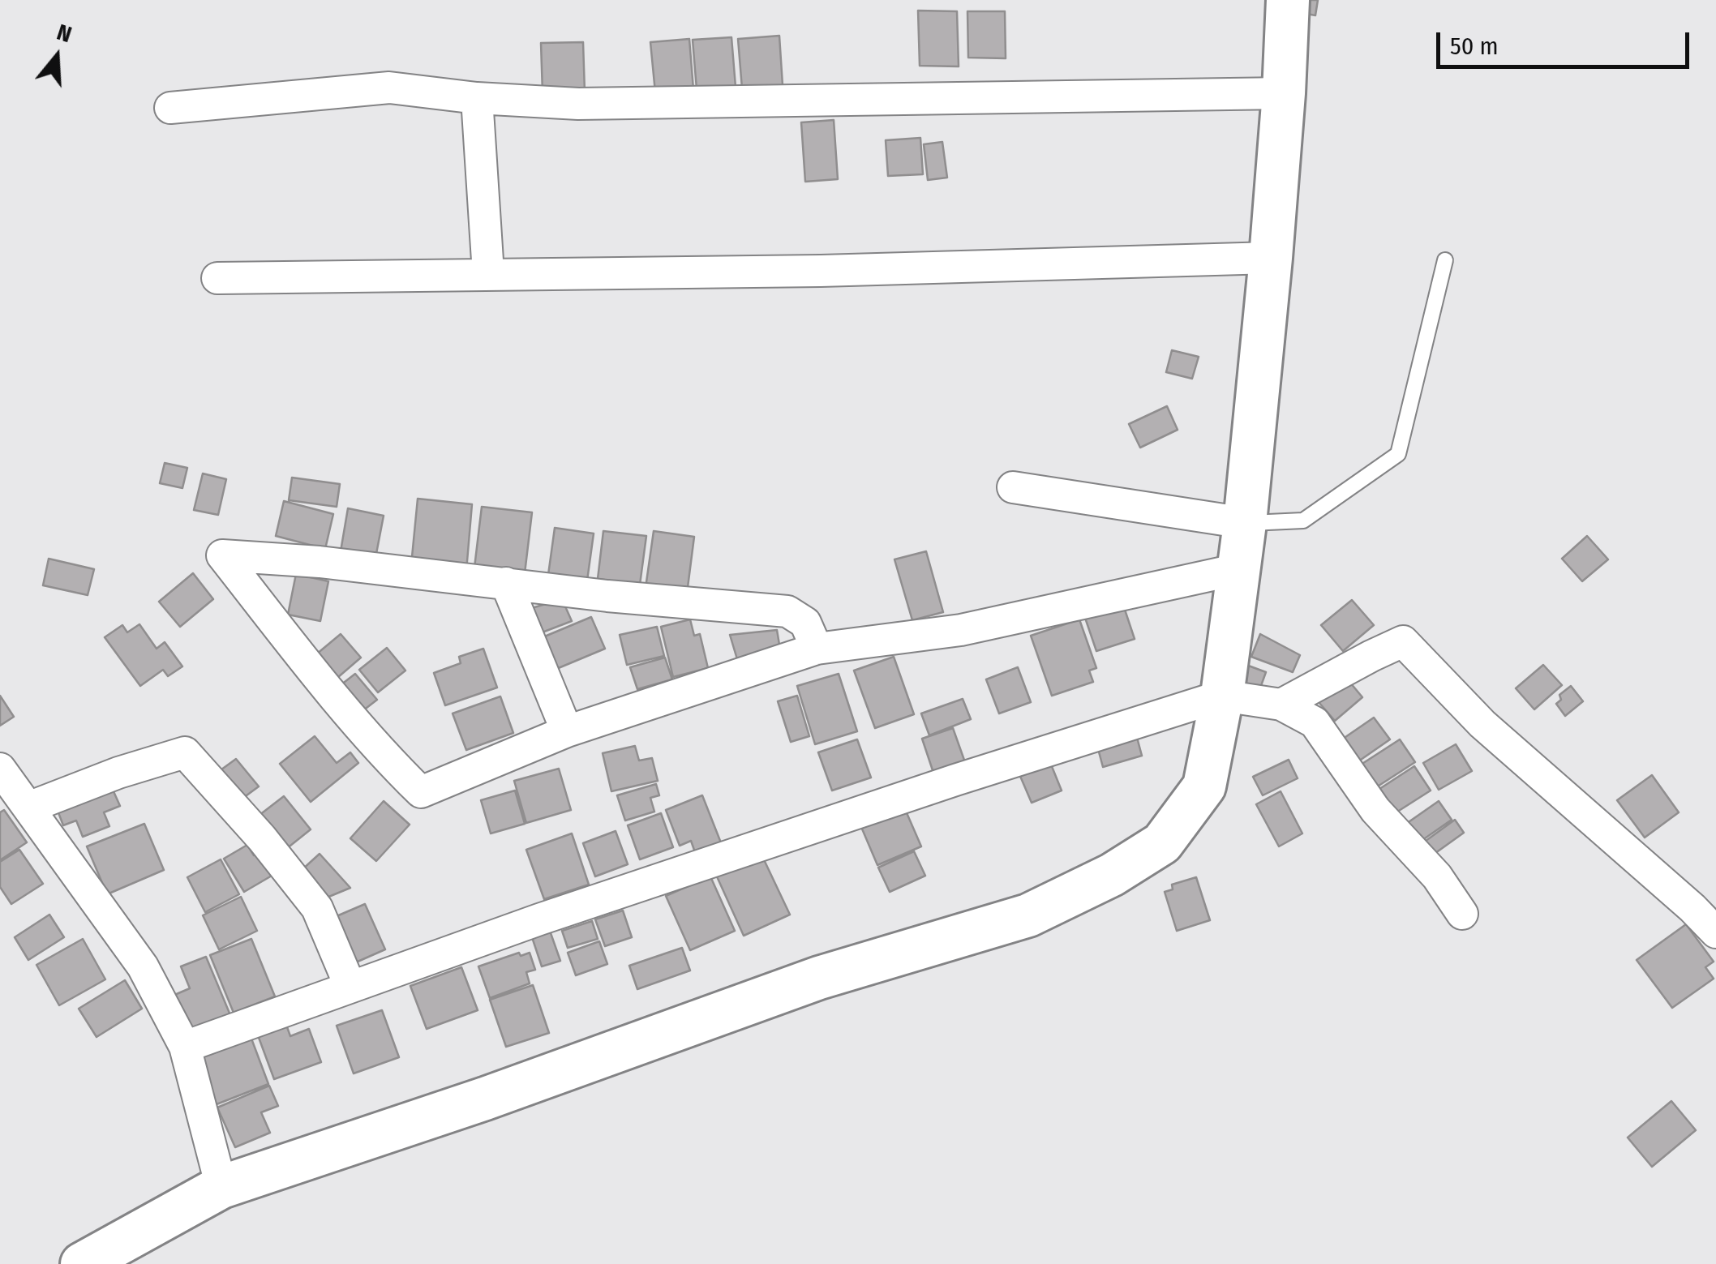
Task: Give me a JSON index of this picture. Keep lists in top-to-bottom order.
{
  "scale_bar": "50 m",
  "north": "top"
}
